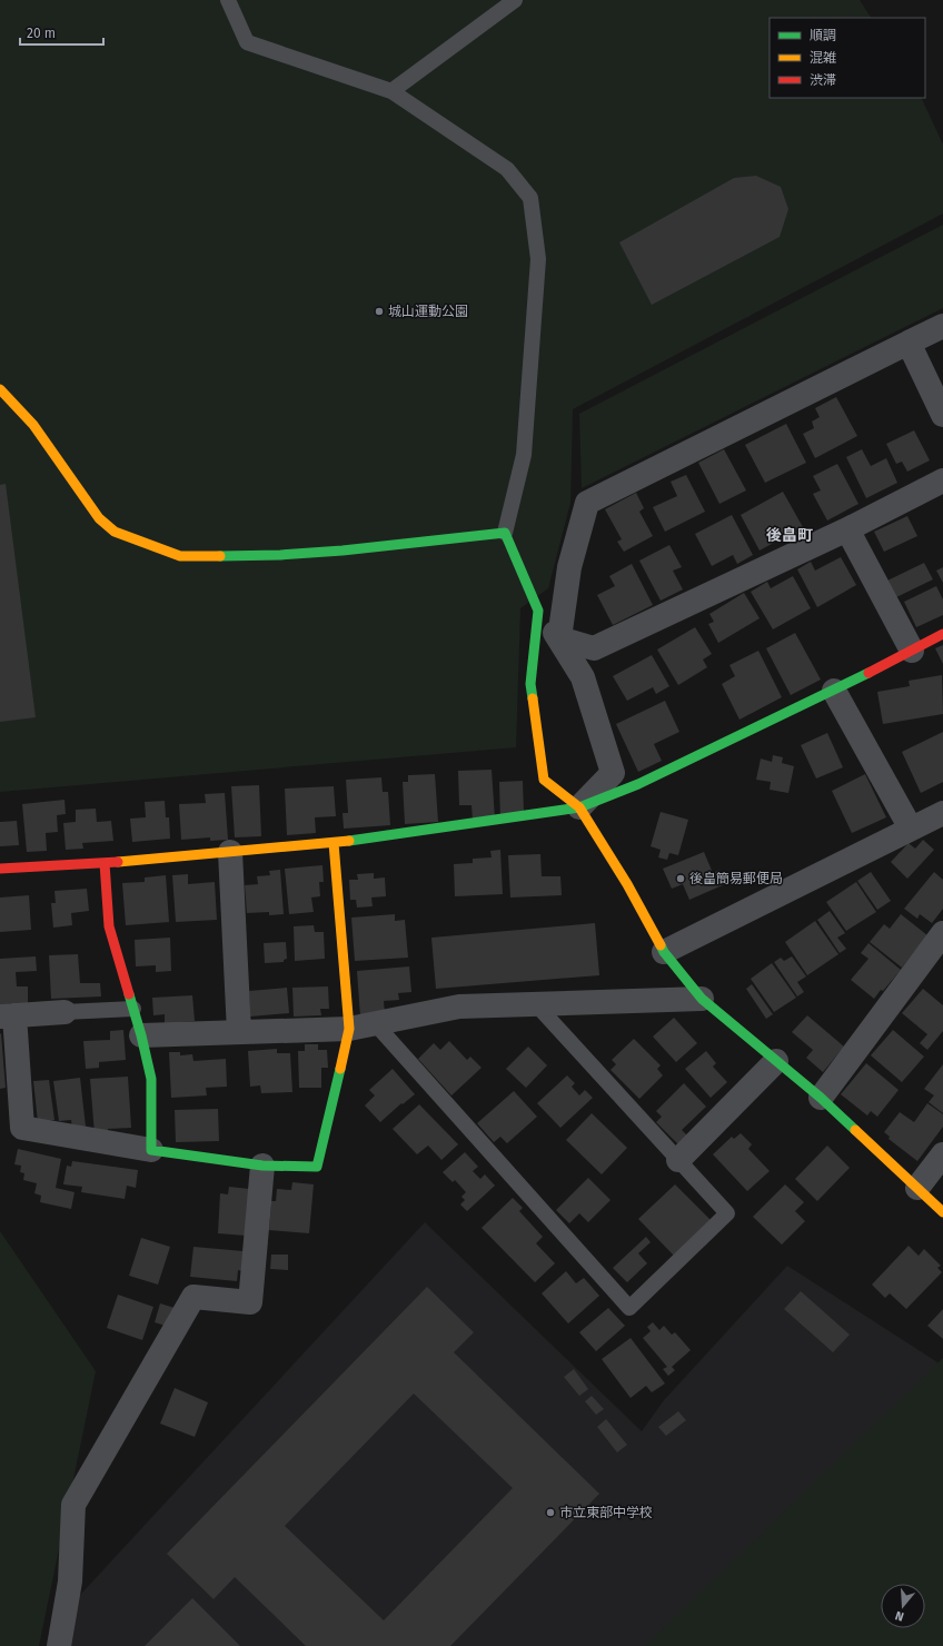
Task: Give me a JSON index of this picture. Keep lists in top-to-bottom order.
{
  "districts": ["後畠町"],
  "places": ["城山運動公園", "後畠簡易郵便局", "市立東部中学校"],
  "legend": ["順調", "混雑", "渋滞"],
  "scale_bar": "20 m",
  "north": "bottom"
}
